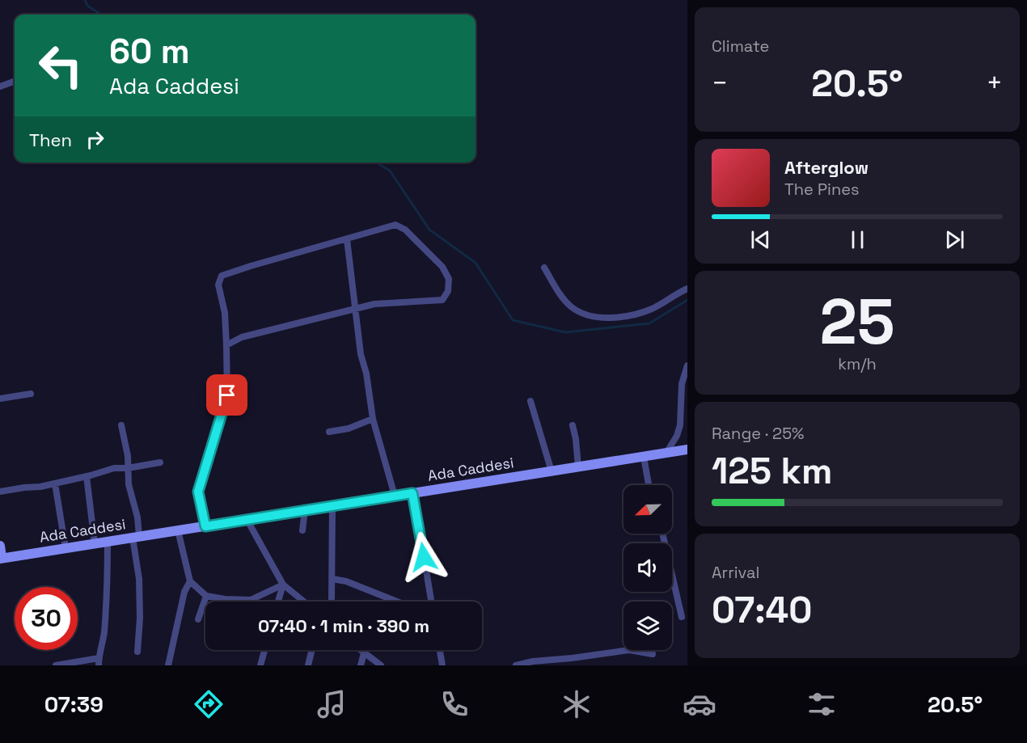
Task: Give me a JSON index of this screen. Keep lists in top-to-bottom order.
{
  "streets": {
    "main road": ["Ada Caddesi"]
  },
  "north": "bottom left",
  "page": {
    "tile": [
      "Climate",
      ["25", "km/h"],
      ["Range · 25%", "125 km"],
      ["Arrival", "07:40"]
    ],
    "turn": ["60 m", "Ada Caddesi"],
    "heat": ["−", "20.5°", "+"],
    "then": "Then",
    "song": ["Afterglow", "The Pines"],
    "limit": "30",
    "trip": "07:40 · 1 min · 390 m",
    "tabs": ["07:39", "20.5°"]
  }
}
